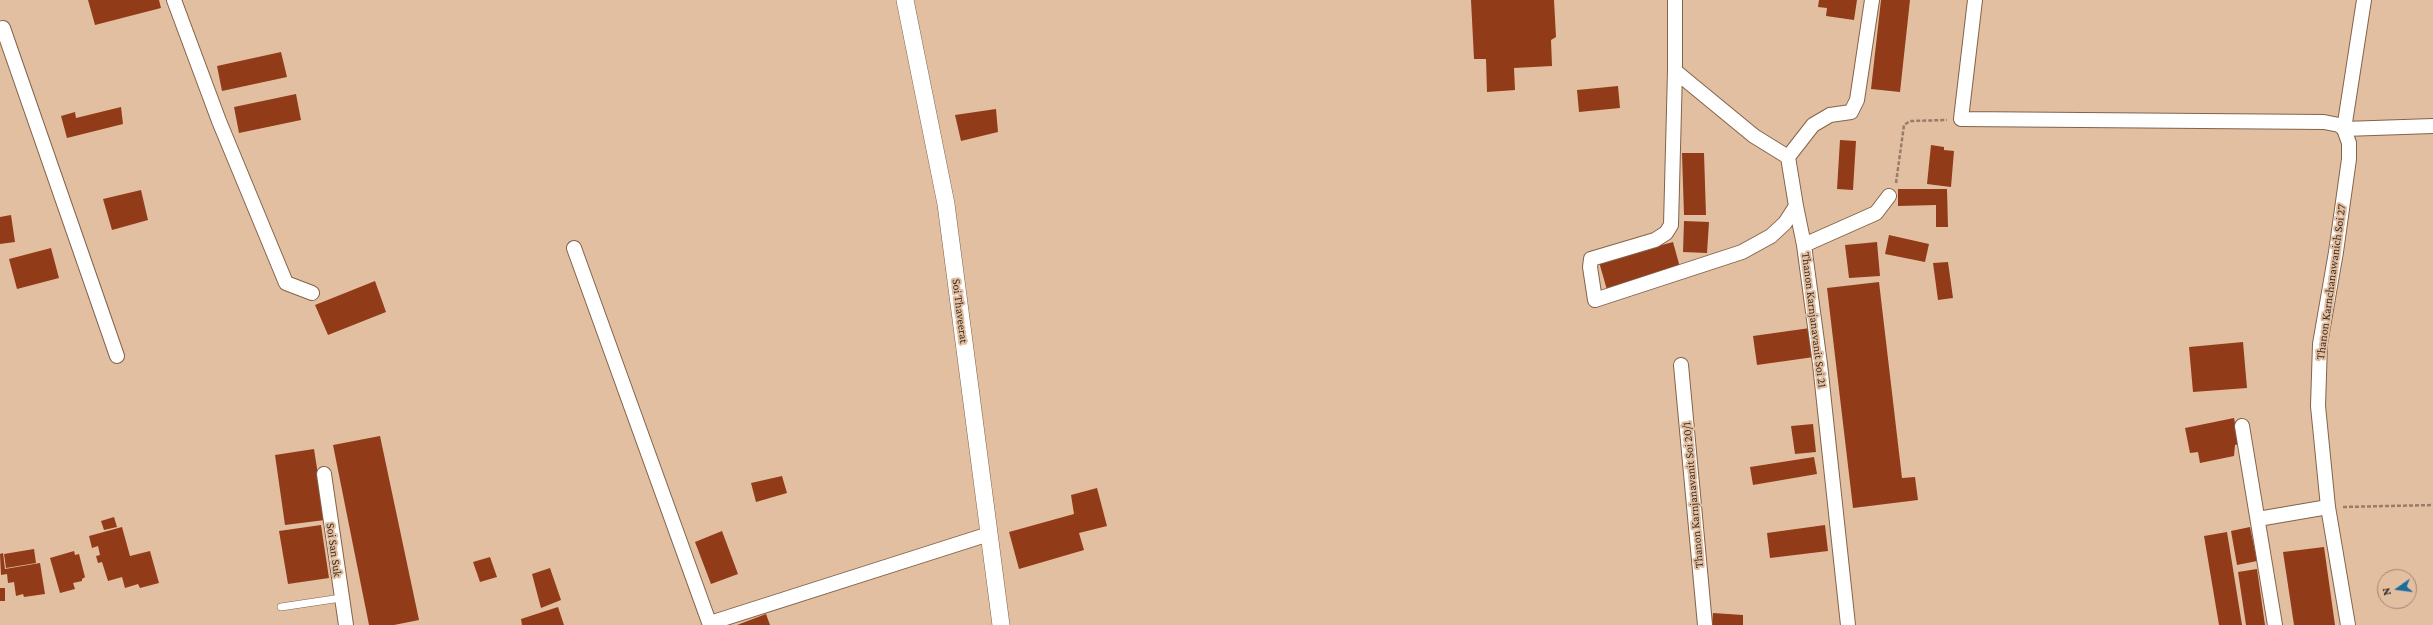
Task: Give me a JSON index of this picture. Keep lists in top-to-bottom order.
{
  "streets": {
    "street": [
      "Thanon Karnchanawanich Soi 27",
      "Soi Thaveerat",
      "Thanon Karnjanavanit Soi 21",
      "Thanon Karnjanavanit Soi 20/1",
      "Soi San Suk"
    ]
  },
  "north": "left"
}
